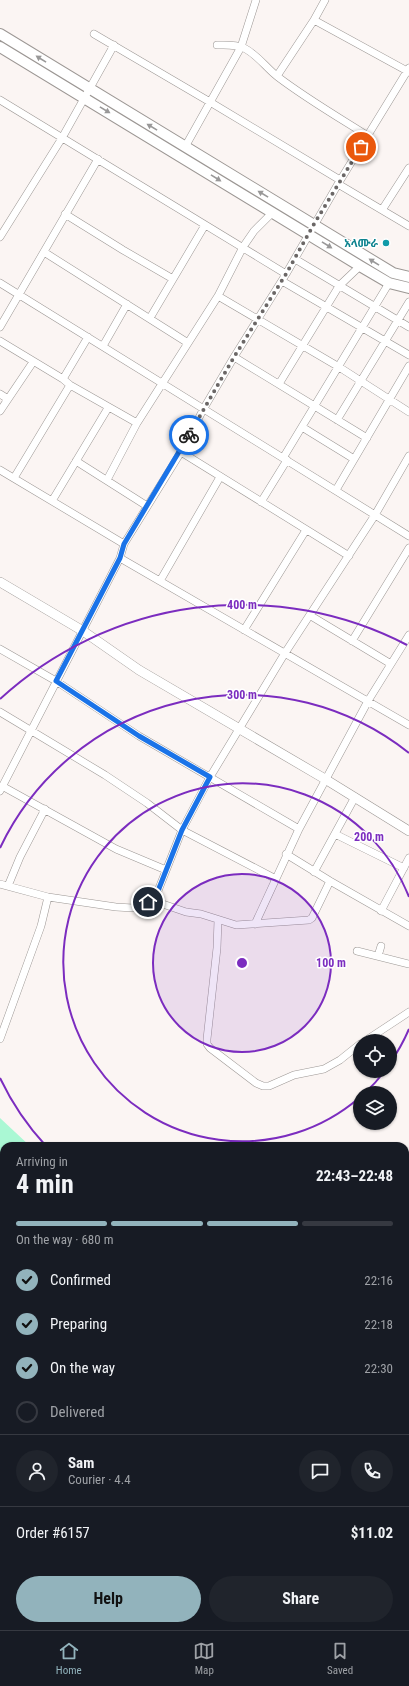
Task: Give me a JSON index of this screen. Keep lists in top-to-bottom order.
{
  "places": ["አላሙራ"],
  "page": {
    "heading": ["4 min", "Arriving in", "22:43–22:48"],
    "panel": [
      "Sam",
      "Courier · 4.4",
      "Order #6157",
      "$11.02"
    ],
    "bar": "On the way · 680 m",
    "list": [
      ["Confirmed", "22:16"],
      ["Preparing", "22:18"],
      ["On the way", "22:30"],
      "Delivered"
    ],
    "buttons": ["Help", "Share"],
    "tabs": ["Home", "Map", "Saved"]
  },
  "rings": [
    "400 m",
    "300 m",
    "200 m",
    "100 m"
  ]
}
